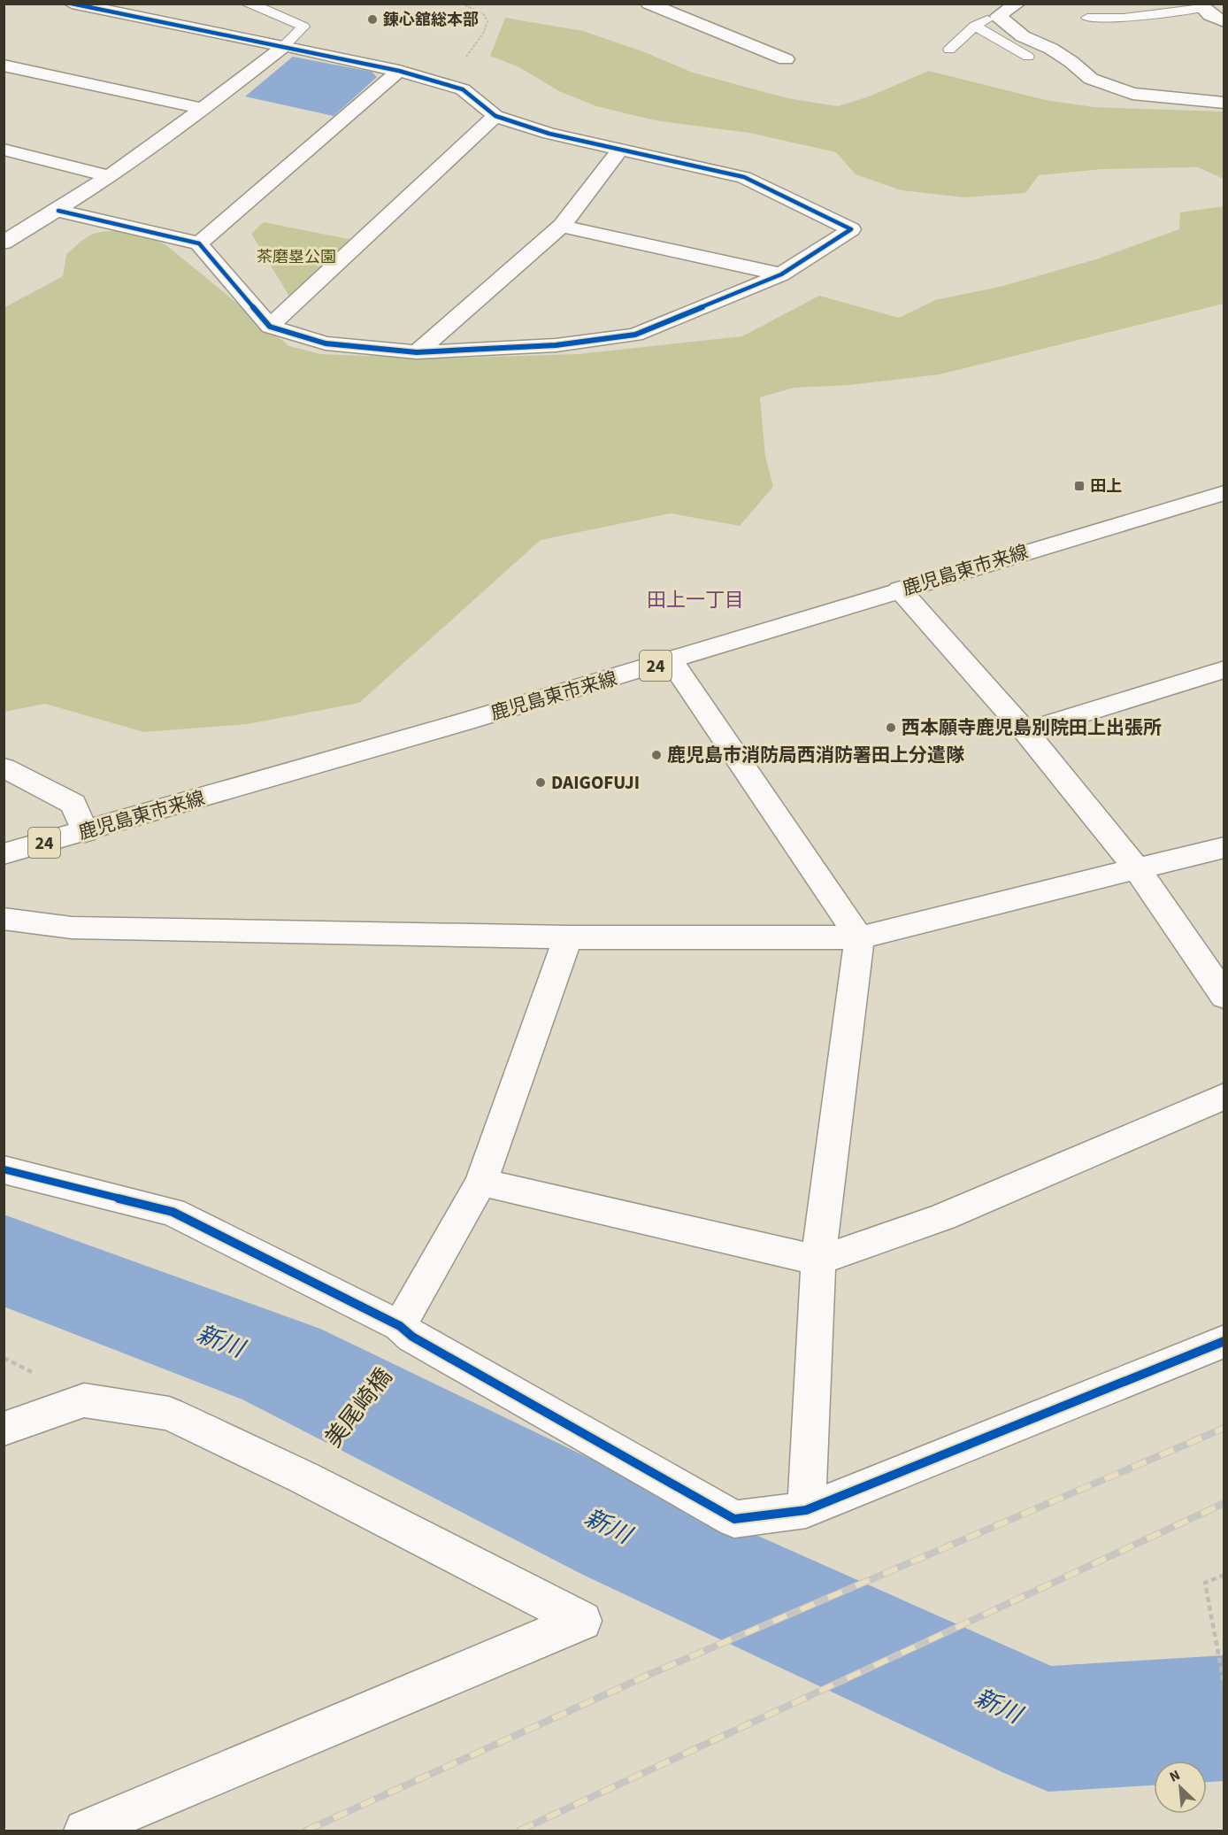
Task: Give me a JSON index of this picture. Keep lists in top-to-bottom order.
{
  "streets": {
    "street": ["鹿児島東市来線", "24"],
    "path": ["美尾崎橋"]
  },
  "districts": ["田上一丁目"],
  "water": ["新川"],
  "parks": ["茶磨塁公園"],
  "places": {
    "other": [
      "錬心舘総本部",
      "西本願寺鹿児島別院田上出張所",
      "鹿児島市消防局西消防署田上分遣隊",
      "DAIGOFUJI"
    ],
    "transit": ["田上"]
  },
  "north": "top left"
}
